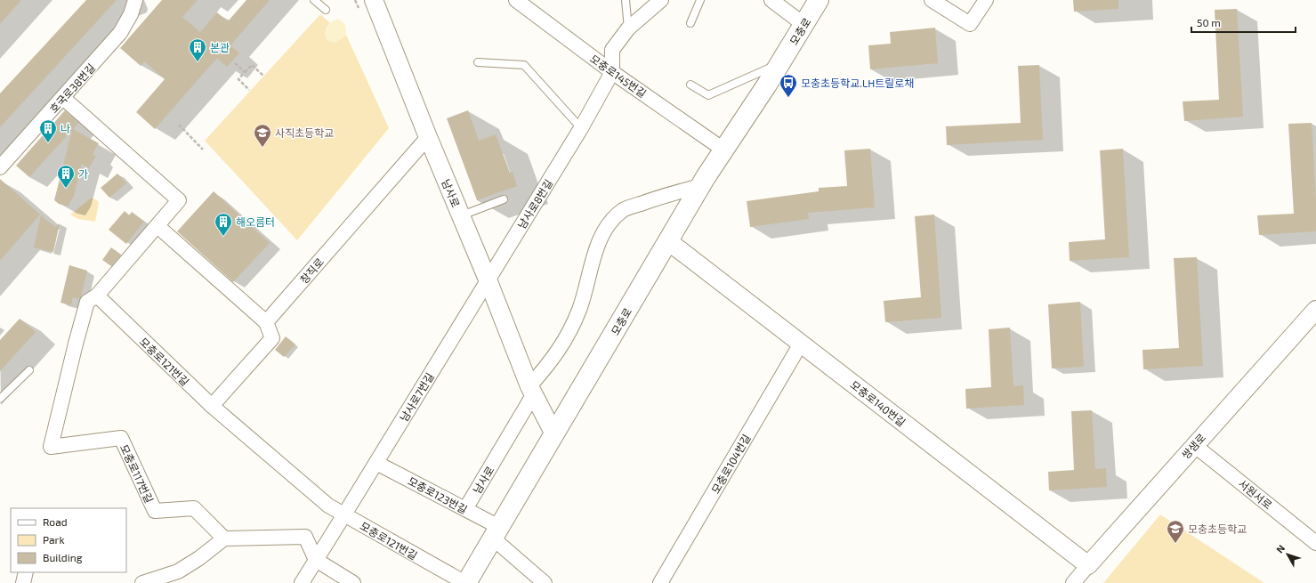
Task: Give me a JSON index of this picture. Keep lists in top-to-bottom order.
{
  "streets": {
    "main road": ["모충로"],
    "street": [
      "모충로145번길",
      "호국로38번길",
      "남사로",
      "남사로8번길",
      "창직로",
      "모충로121번길",
      "남사로7번길",
      "모충로140번길",
      "쌍샘로",
      "모충로104번길",
      "모충로117번길",
      "서원서로",
      "모충로123번길"
    ]
  },
  "crossings": [
    ["모충로", "모충로145번길"],
    ["모충로", "남사로"],
    ["모충로", "모충로121번길"],
    ["모충로", "모충로140번길"],
    ["모충로", "모충로123번길"],
    ["모충로145번길", "남사로8번길"],
    ["남사로", "남사로8번길"],
    ["남사로", "창직로"],
    ["남사로", "남사로7번길"],
    ["남사로", "모충로123번길"],
    ["남사로8번길", "남사로7번길"],
    ["모충로121번길", "남사로7번길"],
    ["모충로121번길", "모충로117번길"],
    ["남사로7번길", "모충로123번길"],
    ["모충로140번길", "쌍샘로"],
    ["모충로140번길", "모충로104번길"],
    ["쌍샘로", "서원서로"]
  ],
  "places": {
    "building": [
      "본관",
      "나",
      "가",
      "해오름터"
    ],
    "bus stop": ["모충초등학교.LH트릴로채"],
    "school or university": ["사직초등학교", "모충초등학교"]
  },
  "legend": ["Road", "Park", "Building"],
  "scale_bar": "50 m",
  "north": "top left"
}
